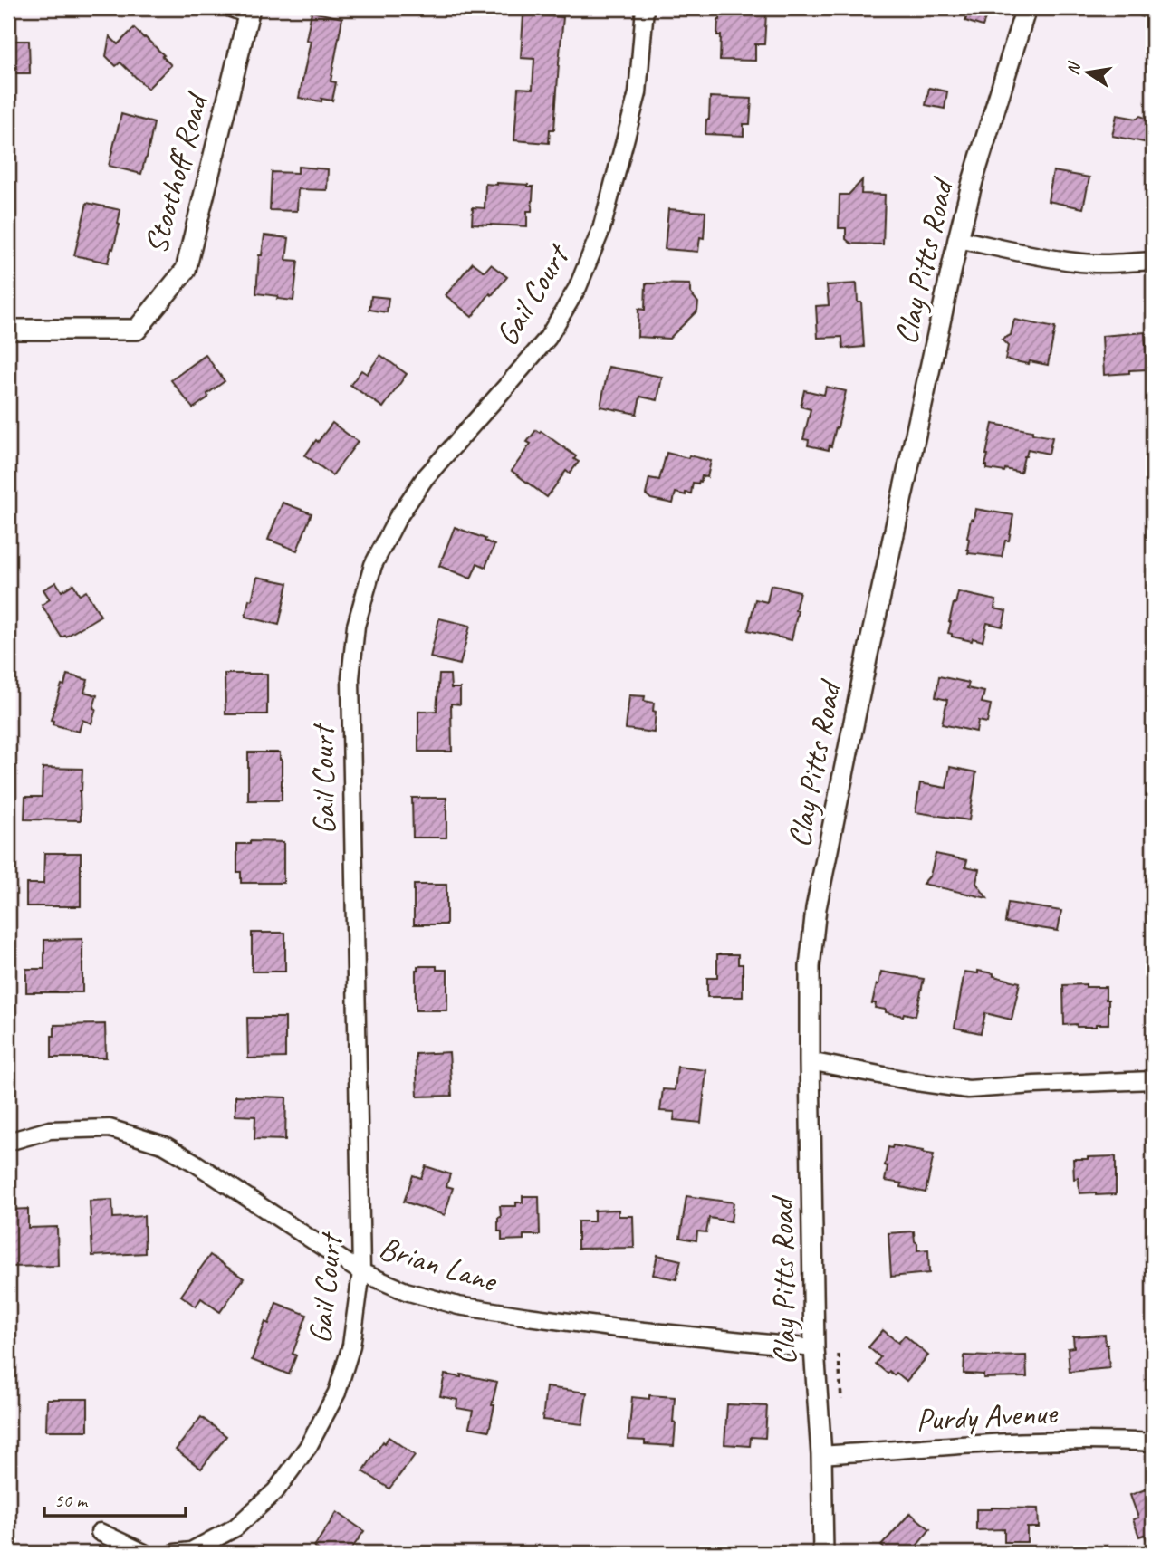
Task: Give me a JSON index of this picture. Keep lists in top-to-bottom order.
{
  "streets": {
    "street": [
      "Stoothoff Road",
      "Clay Pitts Road",
      "Gail Court",
      "Brian Lane",
      "Purdy Avenue"
    ]
  },
  "crossings": [
    ["Clay Pitts Road", "Brian Lane"],
    ["Clay Pitts Road", "Purdy Avenue"],
    ["Gail Court", "Brian Lane"]
  ],
  "scale_bar": "50 m",
  "north": "left"
}
